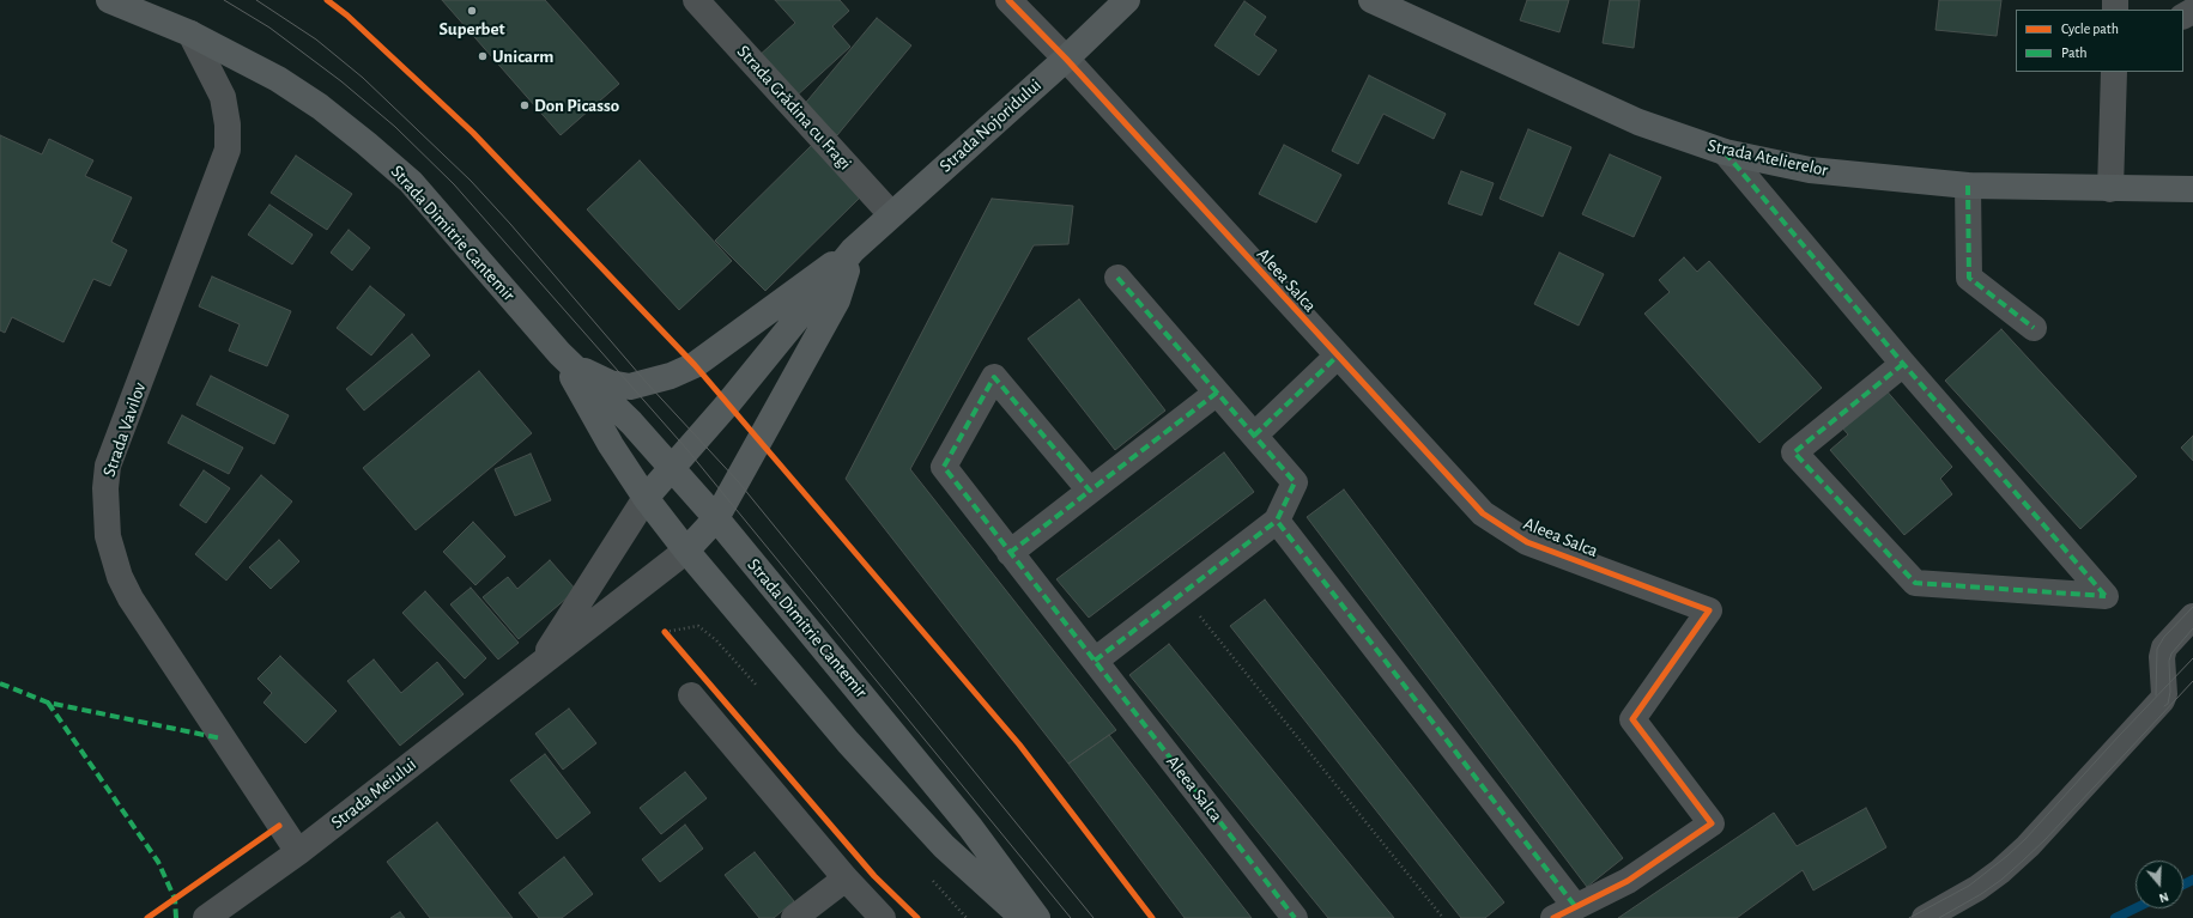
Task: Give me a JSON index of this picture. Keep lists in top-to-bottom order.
{
  "streets": {
    "main road": ["Strada Nojoridului", "Strada Atelierelor", "Strada Dimitrie Cantemir"],
    "street": [
      "Strada Grădina cu Fragi",
      "Aleea Salca",
      "Strada Vavilov",
      "Strada Meiului"
    ]
  },
  "crossings": [
    ["Strada Grădina cu Fragi", "Strada Nojoridului"],
    ["Strada Nojoridului", "Strada Dimitrie Cantemir"],
    ["Strada Nojoridului", "Aleea Salca"],
    ["Strada Nojoridului", "Strada Meiului"],
    ["Strada Dimitrie Cantemir", "Strada Vavilov"],
    ["Strada Dimitrie Cantemir", "Strada Meiului"],
    ["Strada Vavilov", "Strada Meiului"]
  ],
  "places": ["Superbet", "Unicarm", "Don Picasso"],
  "legend": ["Cycle path", "Path"],
  "north": "bottom"
}
